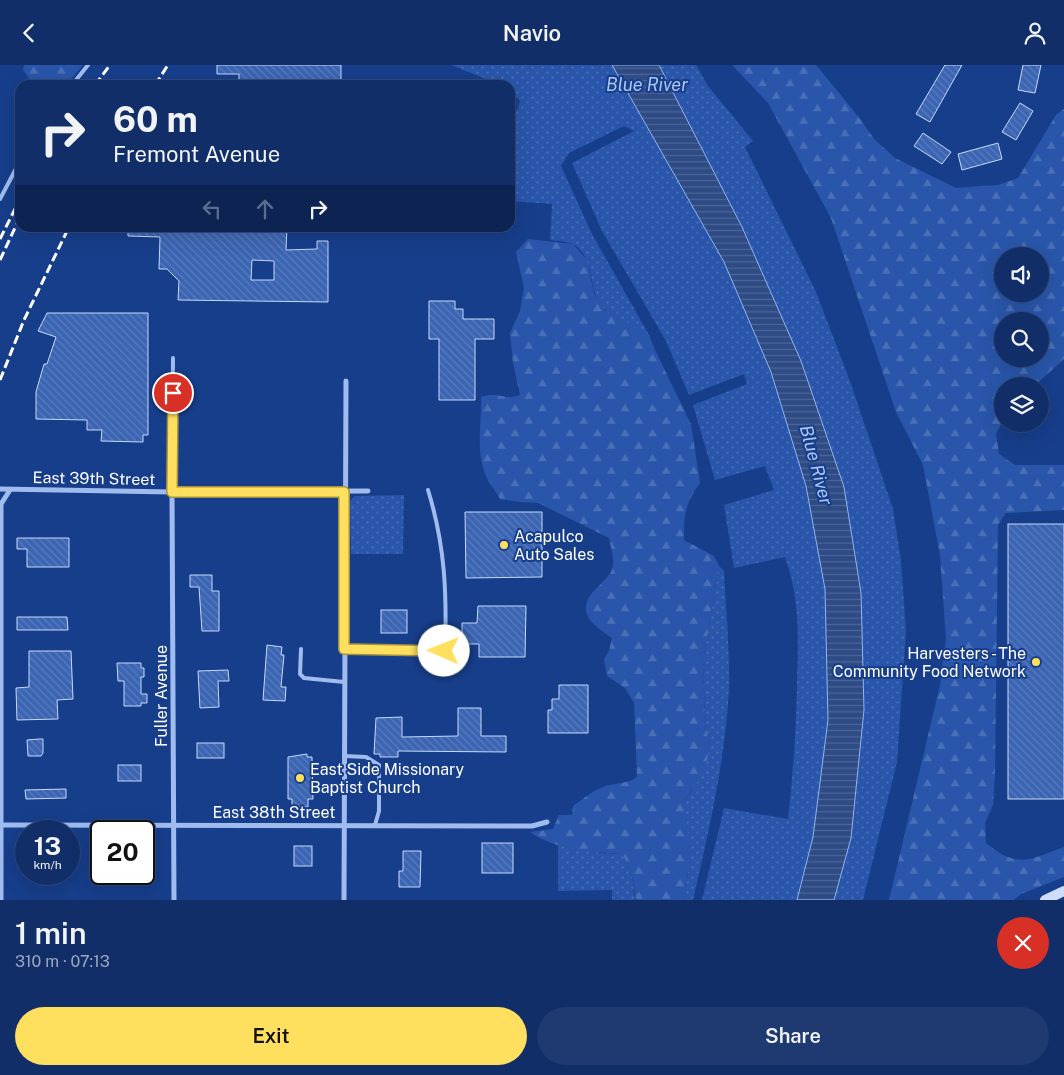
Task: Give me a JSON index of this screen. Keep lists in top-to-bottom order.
{
  "streets": {
    "street": ["East 39th Street", "Fuller Avenue", "East 38th Street"]
  },
  "crossings": [
    ["East 39th Street", "Fuller Avenue"],
    ["Fuller Avenue", "East 38th Street"]
  ],
  "water": ["Blue River"],
  "places": ["Acapulco Auto Sales", "Harvesters - The Community Food Network", "East Side Missionary Baptist Church"],
  "page": {
    "header": "Navio",
    "turn": ["60 m", "Fremont Avenue"],
    "speed": "13 km/h",
    "limit": "20",
    "heading": ["1 min", "310 m · 07:13"],
    "buttons": ["Exit", "Share"]
  }
}
